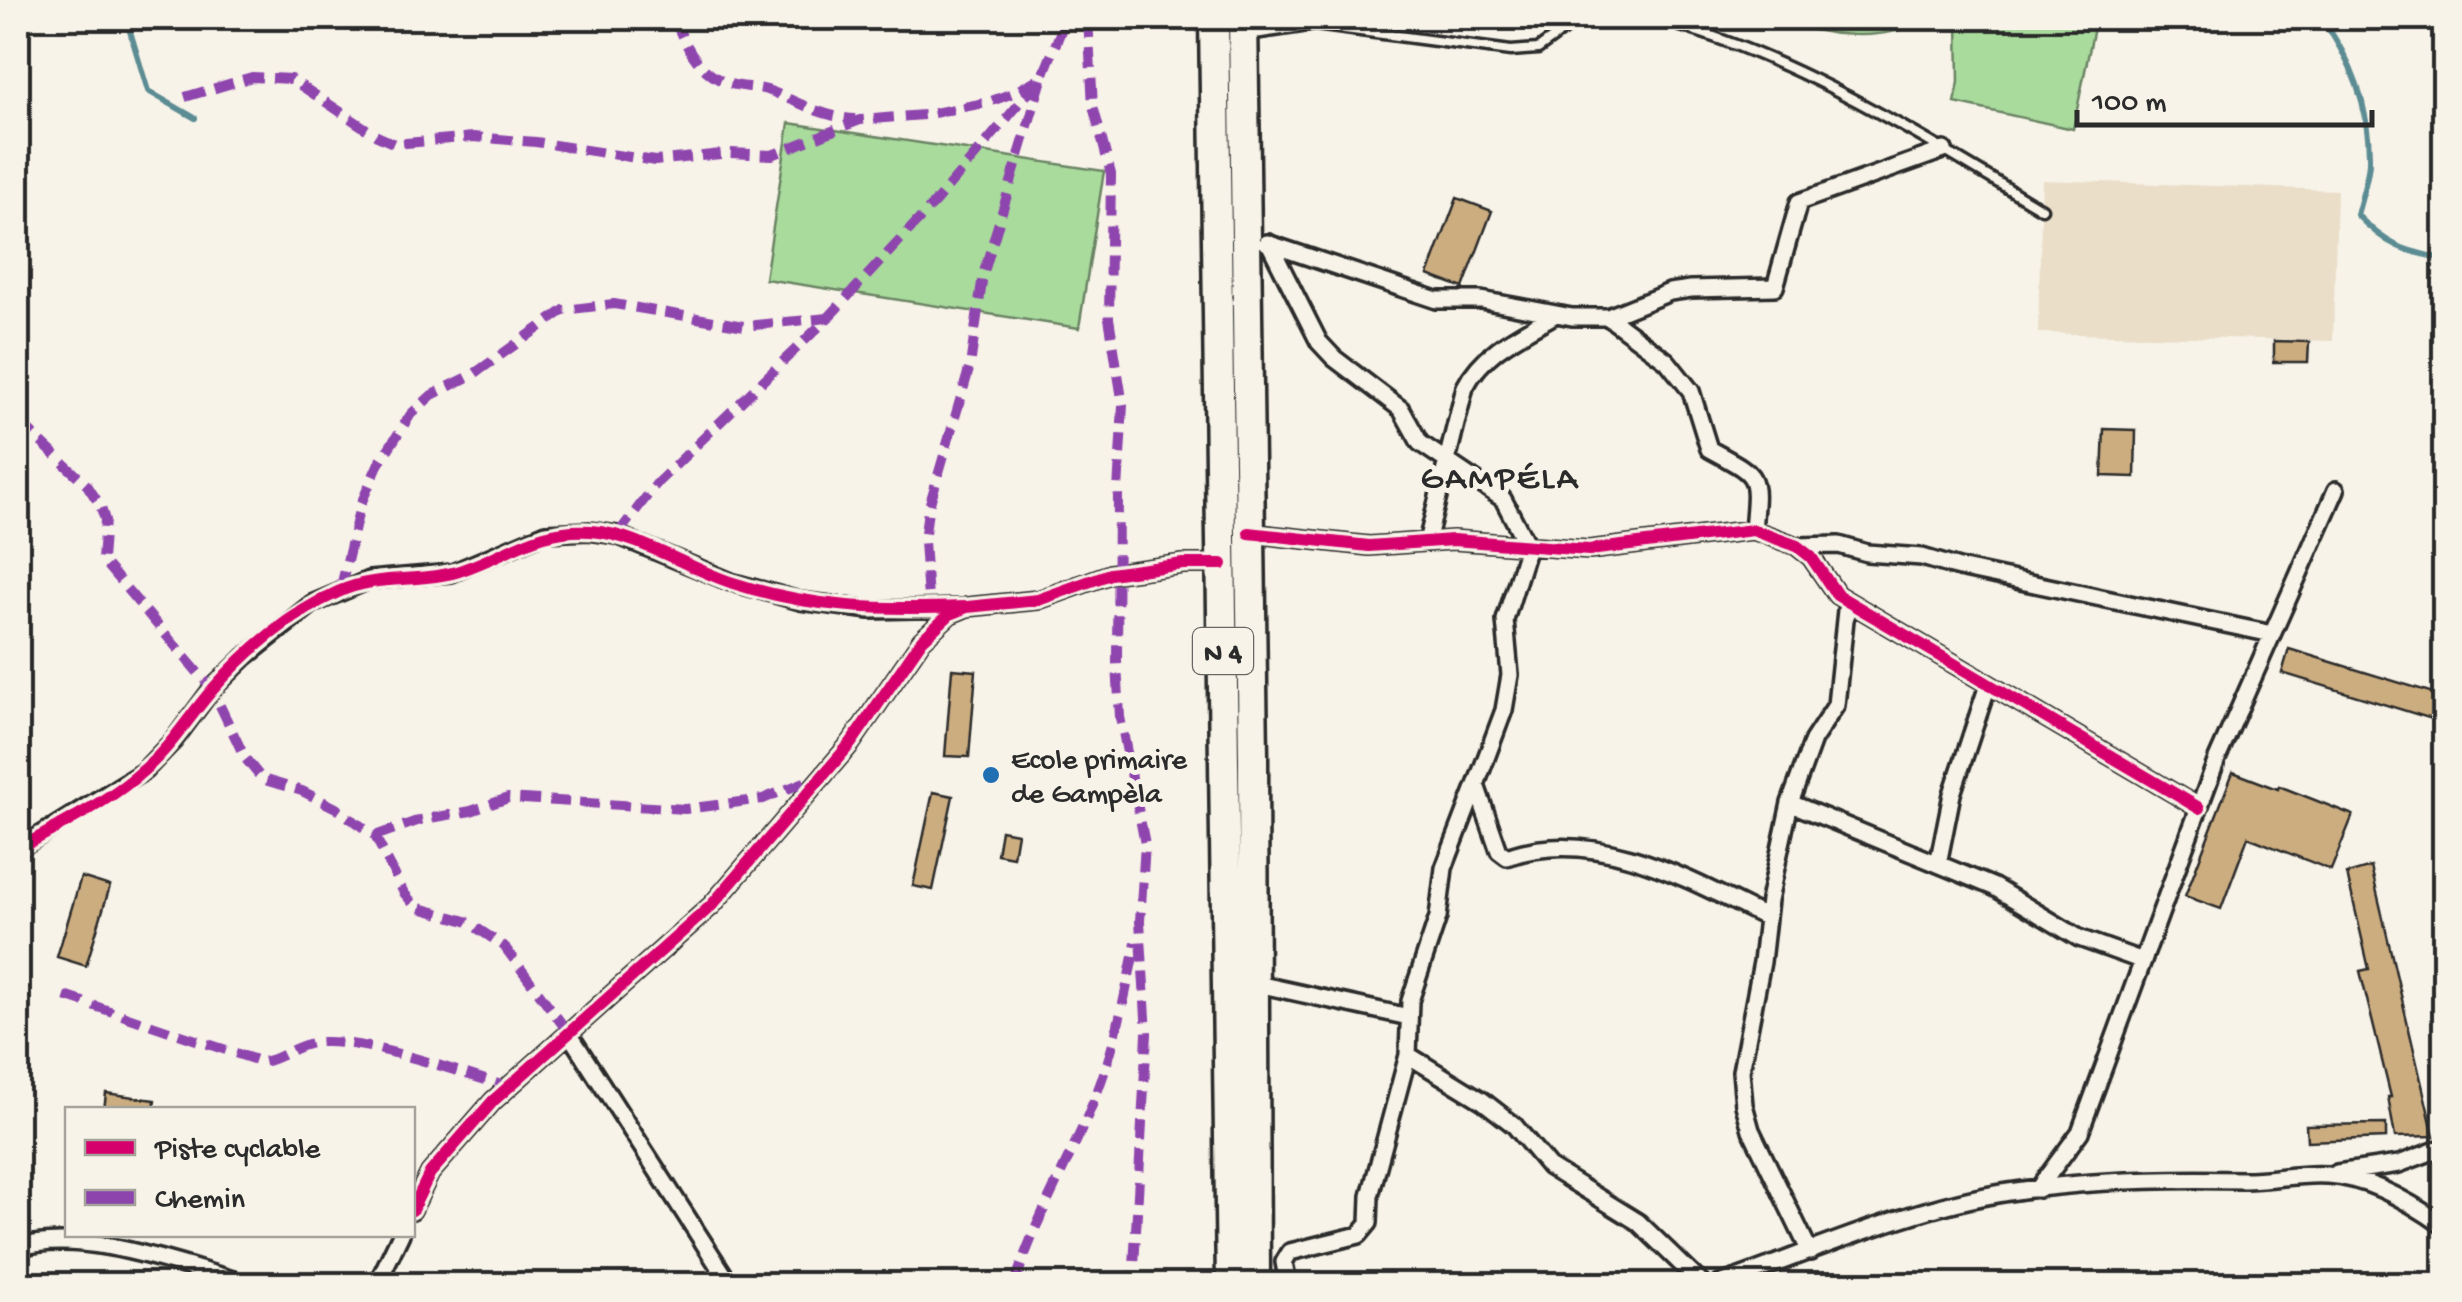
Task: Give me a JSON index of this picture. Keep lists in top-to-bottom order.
{
  "streets": {
    "highway": ["N 4"]
  },
  "districts": ["GAMPÉLA"],
  "places": ["Ecole primaire de Gampèla"],
  "legend": ["Piste cyclable", "Chemin"],
  "scale_bar": "100 m"
}
